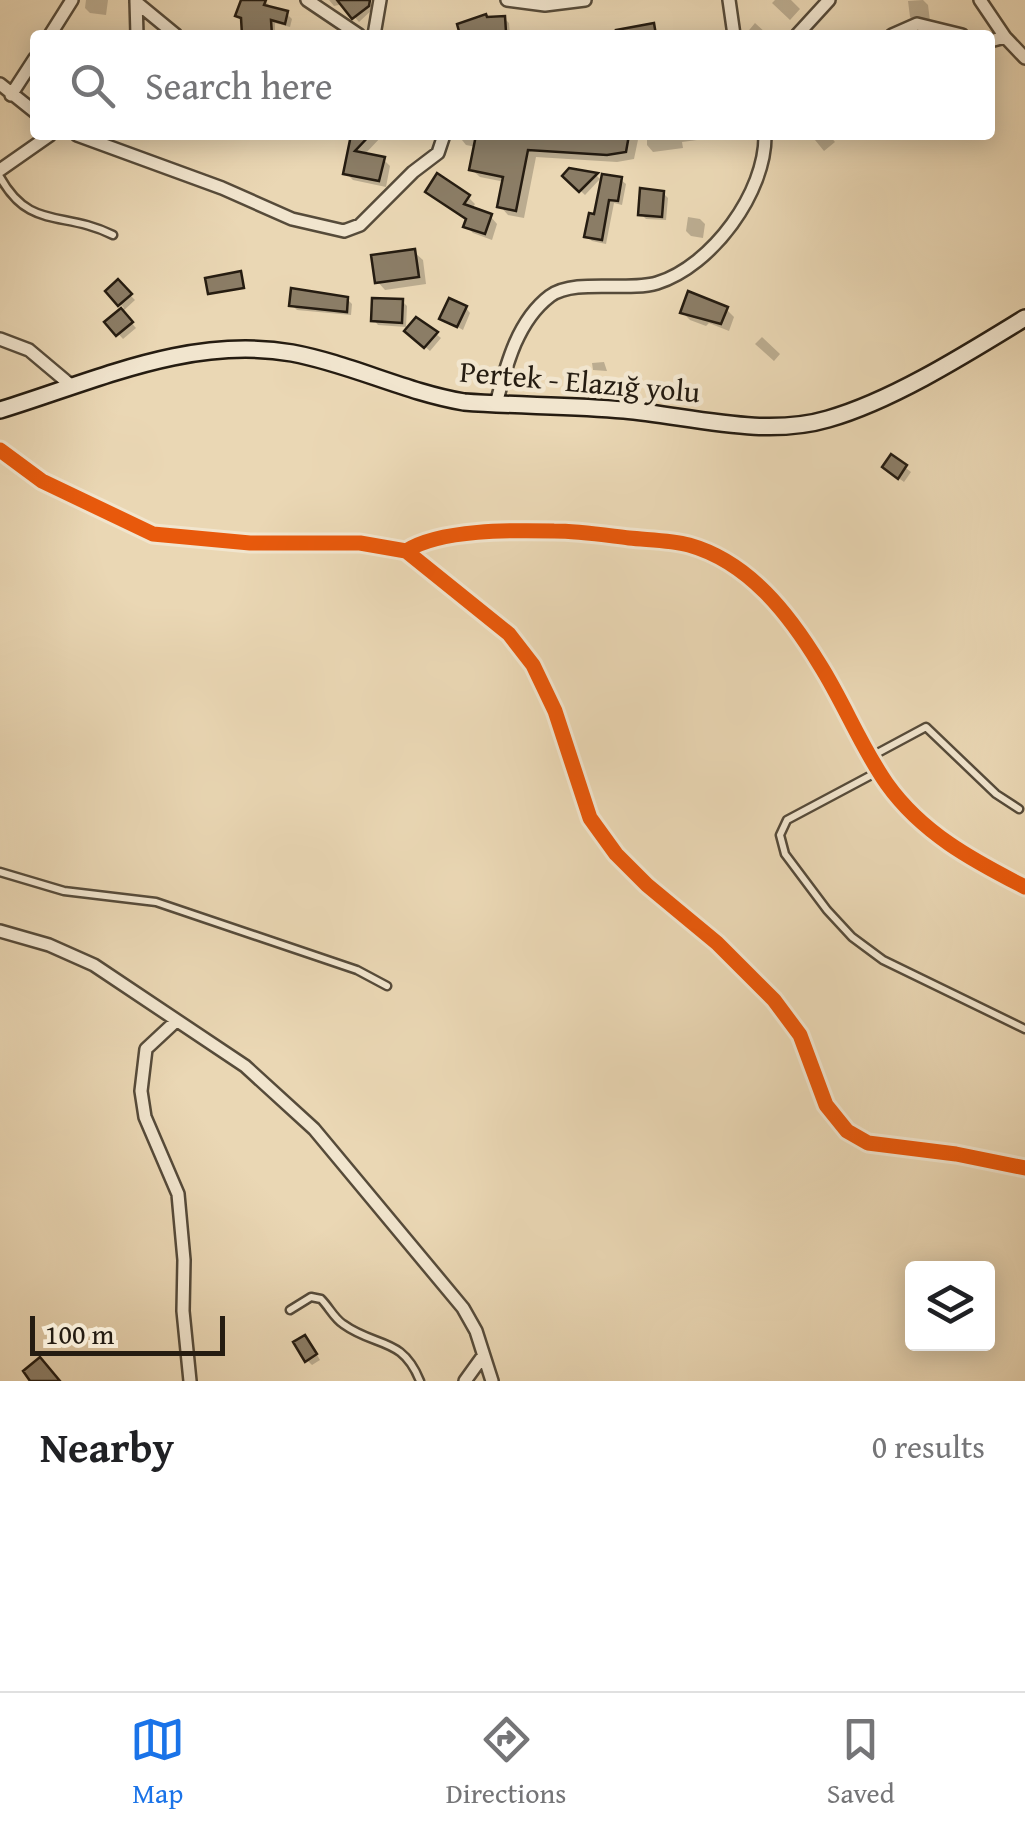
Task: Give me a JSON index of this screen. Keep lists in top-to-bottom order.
{
  "streets": {
    "main road": ["Pertek - Elazığ yolu"]
  },
  "scale_bar": "100 m",
  "page": {
    "search": "Search here",
    "scale": "100 m",
    "heading": ["Nearby", "0 results"],
    "nav": ["Map", "Directions", "Saved"]
  }
}
